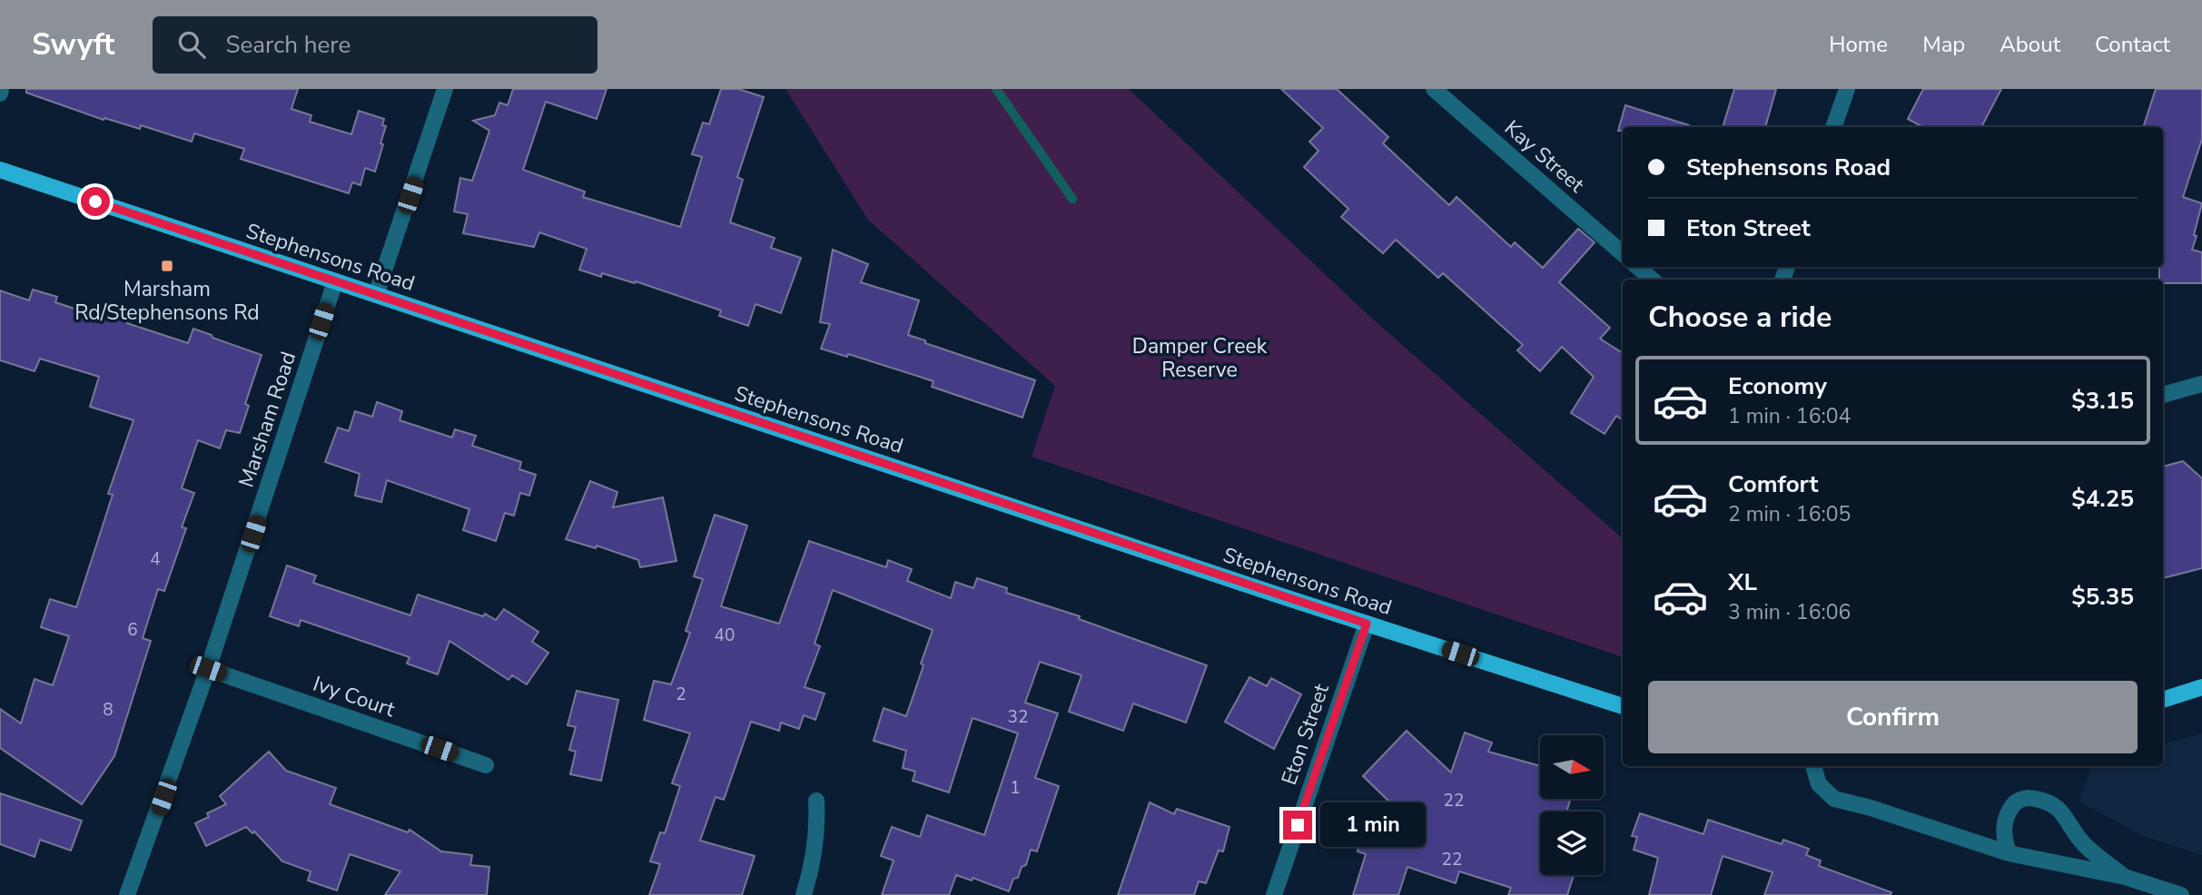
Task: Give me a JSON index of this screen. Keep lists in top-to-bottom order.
{
  "streets": {
    "main road": ["Stephensons Road"],
    "street": [
      "Kay Street",
      "Marsham Road",
      "Ivy Court",
      "Eton Street"
    ]
  },
  "crossings": [
    ["Stephensons Road", "Marsham Road"],
    ["Stephensons Road", "Eton Street"],
    ["Marsham Road", "Ivy Court"]
  ],
  "parks": ["Damper Creek Reserve"],
  "places": {
    "transit": ["Marsham Rd/Stephensons Rd"]
  },
  "house_numbers": [
    "4",
    "6",
    "40",
    "2",
    "8",
    "32",
    "1",
    "22",
    "22"
  ],
  "north": "right",
  "page": {
    "header": "Swyft",
    "search": "Search here",
    "nav": [
      "Home",
      "Map",
      "About",
      "Contact"
    ],
    "banner": ["Stephensons Road", "Eton Street"],
    "heading": "Choose a ride",
    "list": [
      {
        "name": "Economy",
        "note": "1 min · 16:04",
        "value": "$3.15"
      },
      {
        "name": "Comfort",
        "note": "2 min · 16:05",
        "value": "$4.25"
      },
      {
        "name": "XL",
        "note": "3 min · 16:06",
        "value": "$5.35"
      }
    ],
    "buttons": "Confirm",
    "bubble": "1 min"
  }
}
